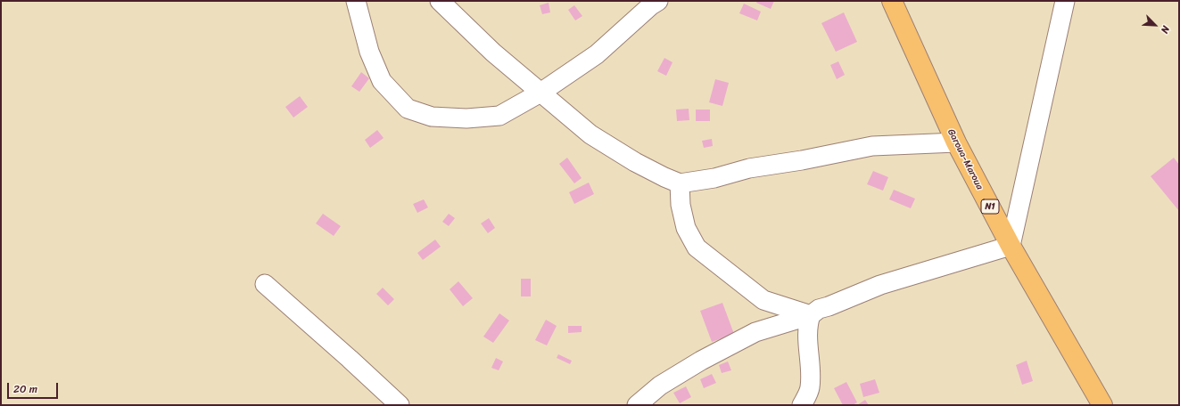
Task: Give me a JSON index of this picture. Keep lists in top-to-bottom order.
{
  "streets": {
    "highway": ["Garoua-Maroua", "N1"]
  },
  "scale_bar": "20 m",
  "north": "bottom right"
}
